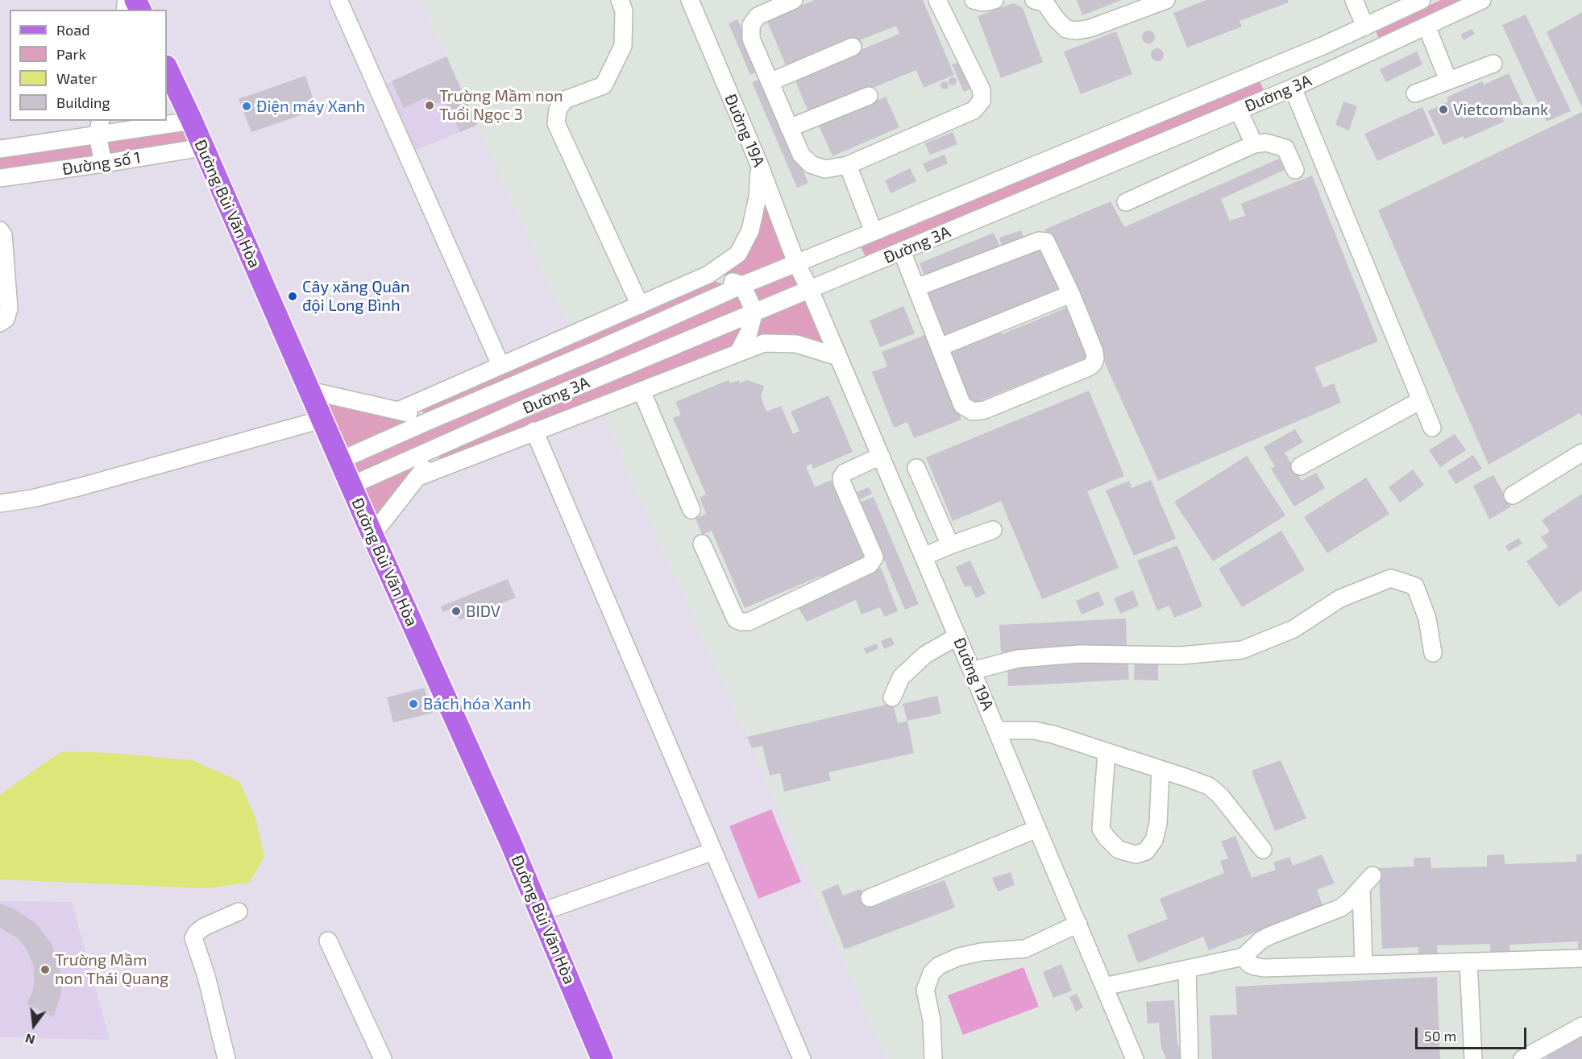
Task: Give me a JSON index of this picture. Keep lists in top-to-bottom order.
{
  "streets": {
    "main road": ["Đường Bùi Văn Hòa"],
    "street": ["Đường 3A", "Đường 19A", "Đường số 1"]
  },
  "crossings": [
    ["Đường 3A", "Đường 19A"],
    ["Đường 3A", "Đường Bùi Văn Hòa"],
    ["Đường số 1", "Đường Bùi Văn Hòa"]
  ],
  "places": [
    "Trường Mầm non Tuổi Ngọc 3",
    "Điện máy Xanh",
    "Vietcombank",
    "Cây xăng Quân đội Long Bình",
    "BIDV",
    "Bách hóa Xanh",
    "Trường Mầm non Thái Quang"
  ],
  "legend": [
    "Road",
    "Park",
    "Water",
    "Building"
  ],
  "scale_bar": "50 m",
  "north": "bottom"
}
